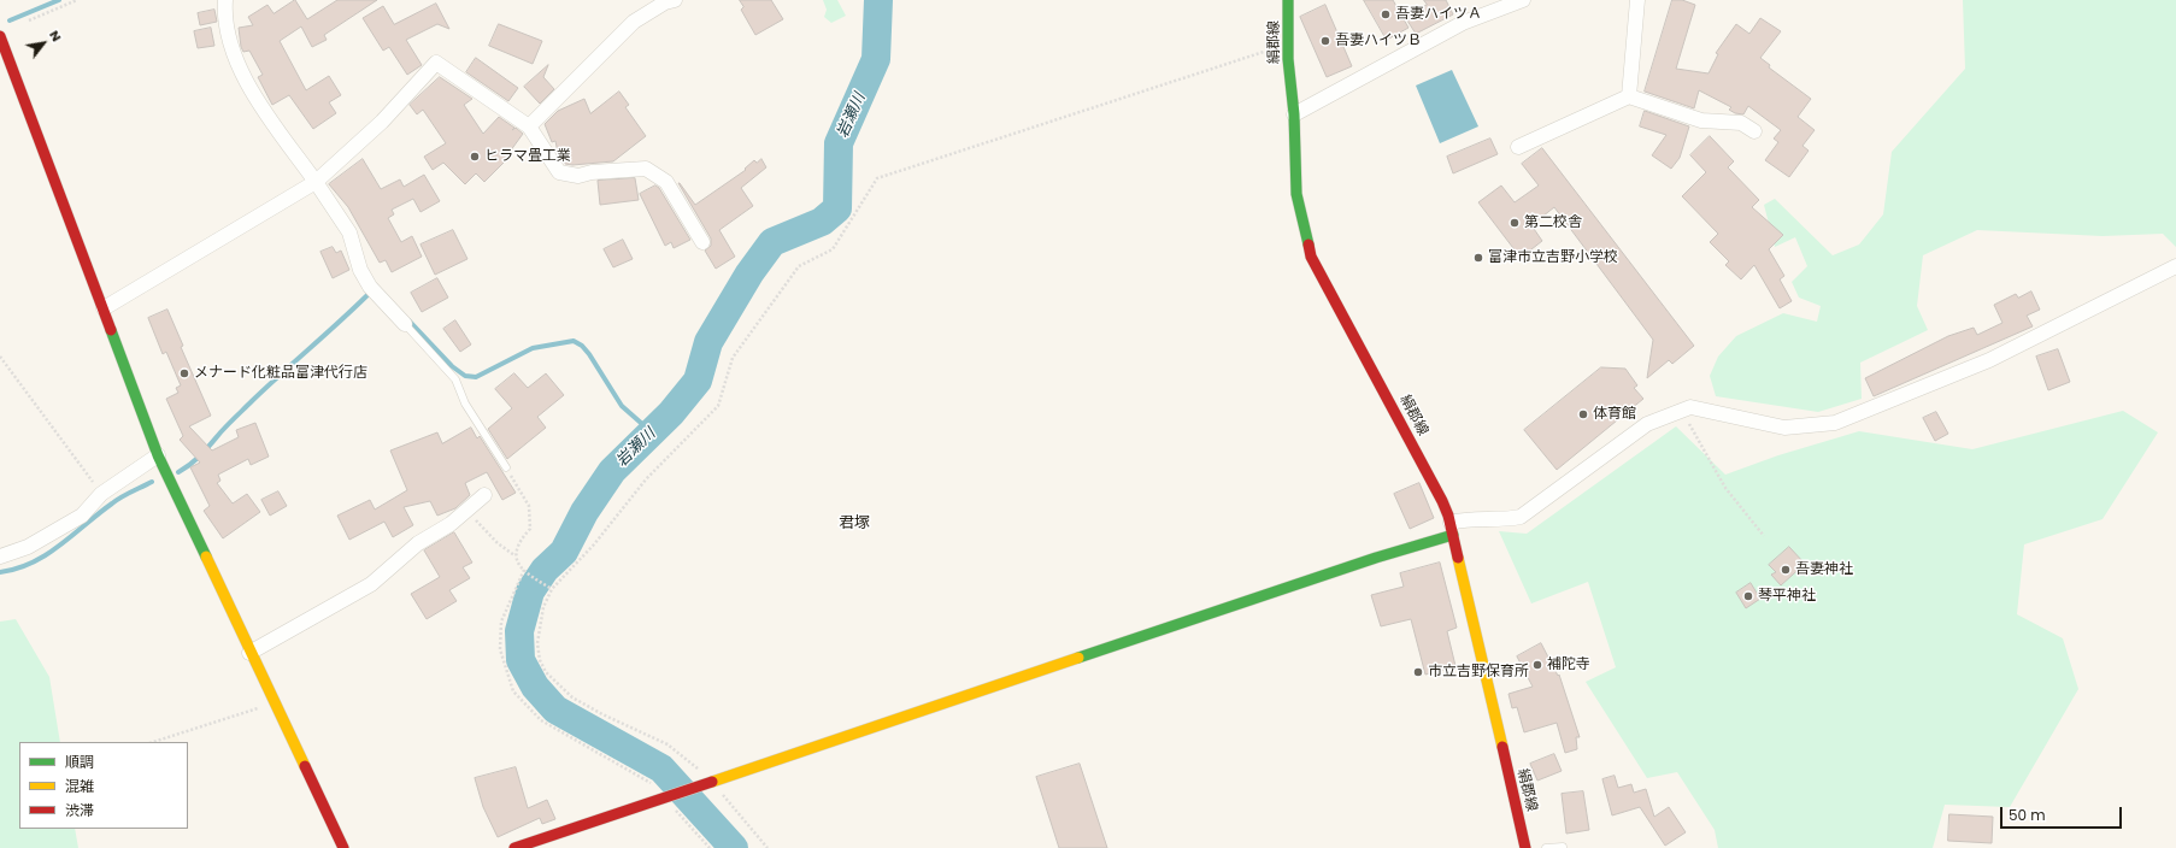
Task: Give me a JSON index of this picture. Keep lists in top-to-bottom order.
{
  "streets": {
    "street": ["絹郡線"]
  },
  "districts": ["君塚"],
  "water": ["岩瀬川"],
  "places": [
    "吾妻ハイツＡ",
    "吾妻ハイツＢ",
    "ヒラマ畳工業",
    "第二校舎",
    "富津市立吉野小学校",
    "メナード化粧品富津代行店",
    "体育館",
    "吾妻神社",
    "琴平神社",
    "補陀寺",
    "市立吉野保育所"
  ],
  "legend": ["順調", "混雑", "渋滞"],
  "scale_bar": "50 m",
  "north": "top right"
}
